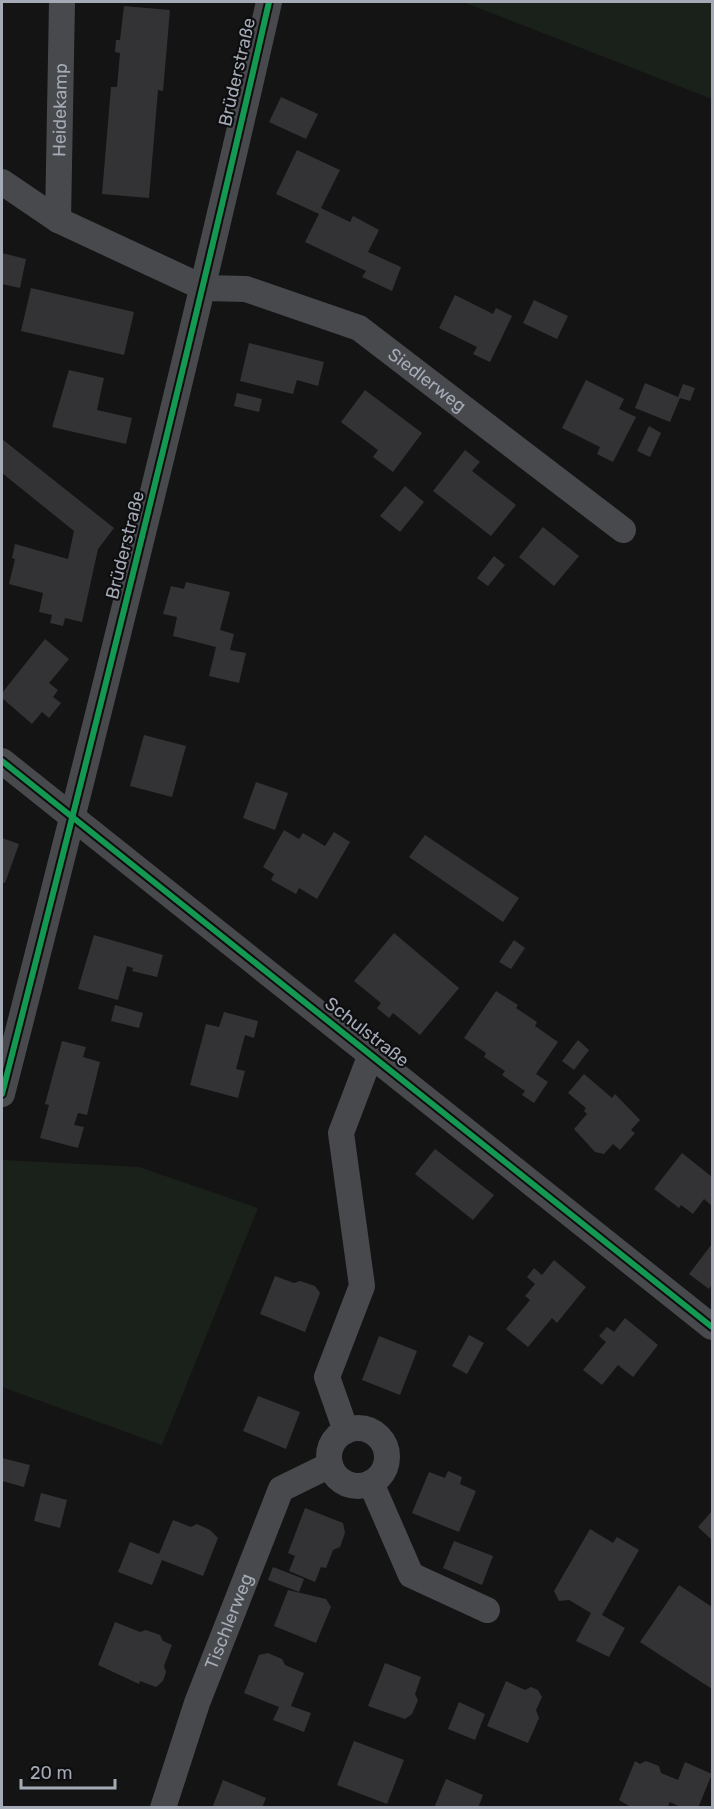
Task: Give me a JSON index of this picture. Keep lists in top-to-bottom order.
{
  "streets": {
    "street": [
      "Brüderstraße",
      "Heidekamp",
      "Siedlerweg",
      "Schulstraße",
      "Tischlerweg"
    ]
  },
  "crossings": [
    ["Brüderstraße", "Siedlerweg"],
    ["Brüderstraße", "Schulstraße"]
  ],
  "scale_bar": "20 m"
}
